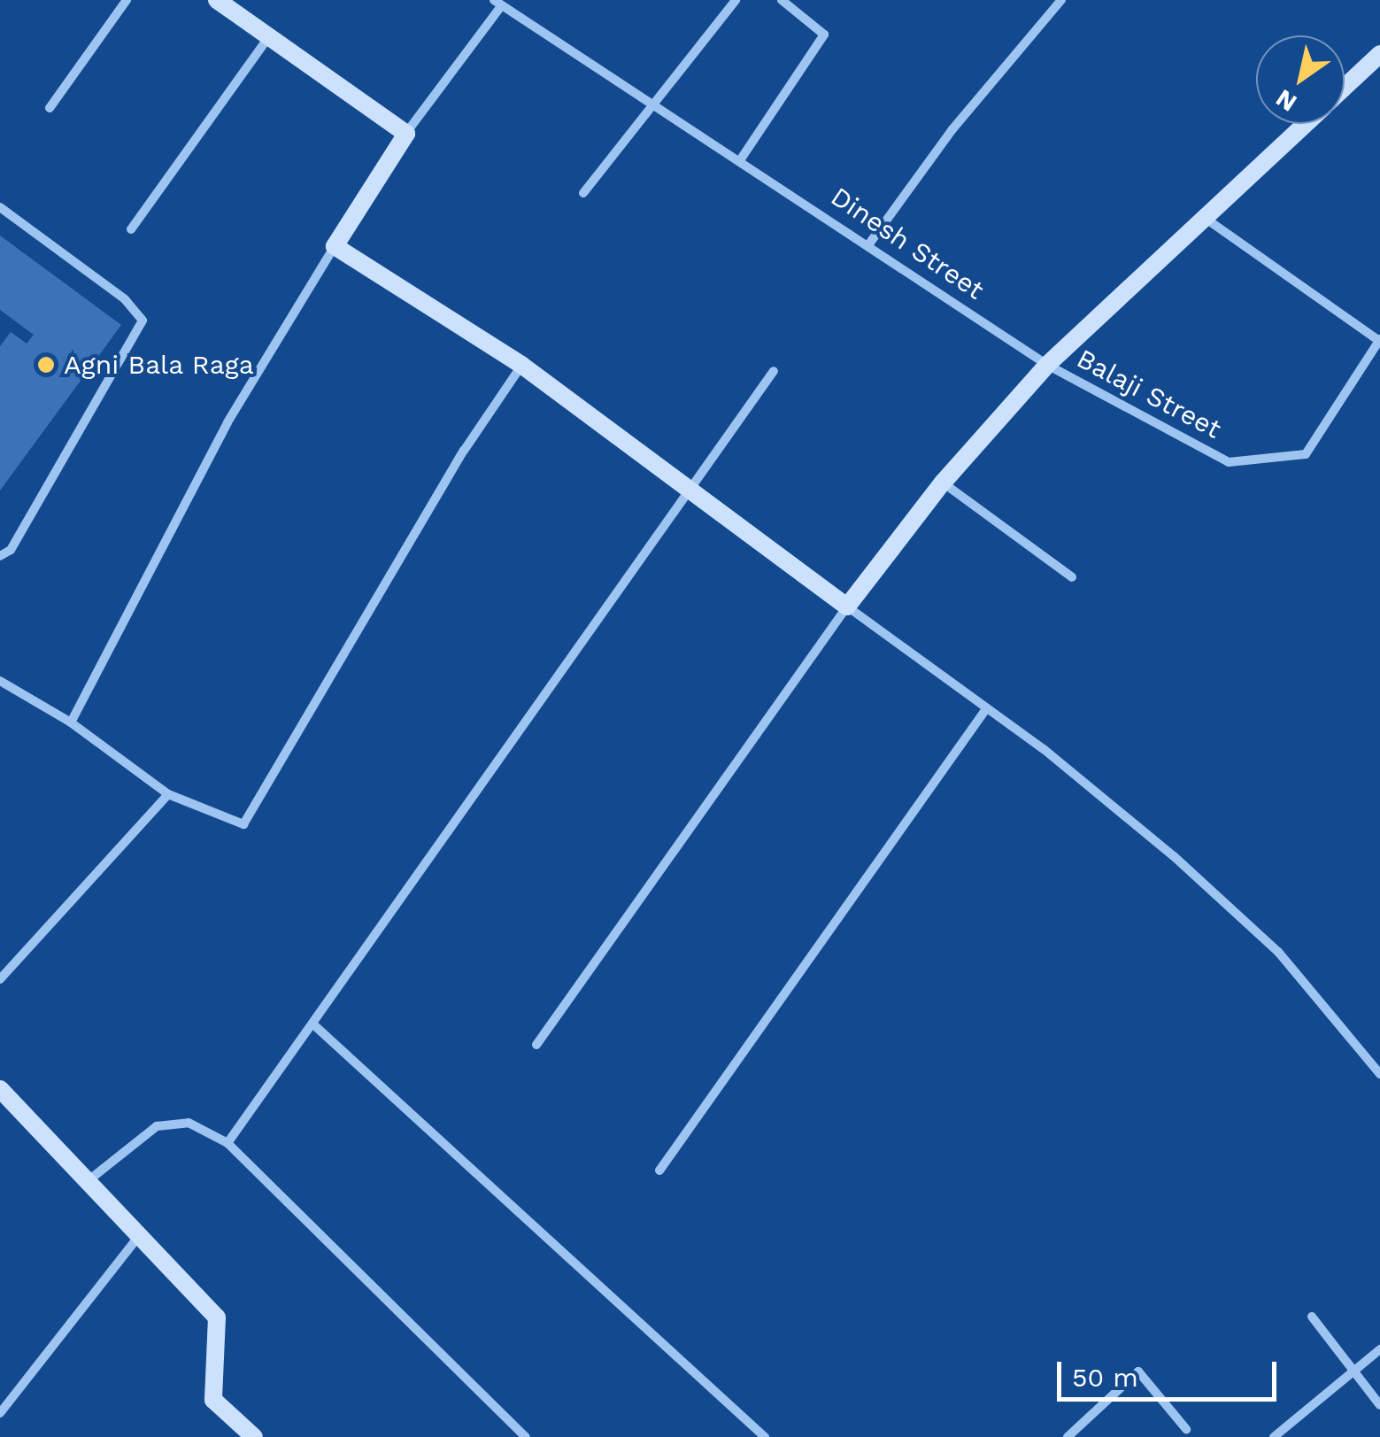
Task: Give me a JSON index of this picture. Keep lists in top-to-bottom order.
{
  "streets": {
    "street": ["Dinesh Street", "Balaji Street"]
  },
  "crossings": [
    ["Dinesh Street", "Balaji Street"]
  ],
  "places": ["Agni Bala Raga"],
  "scale_bar": "50 m",
  "north": "bottom left"
}
